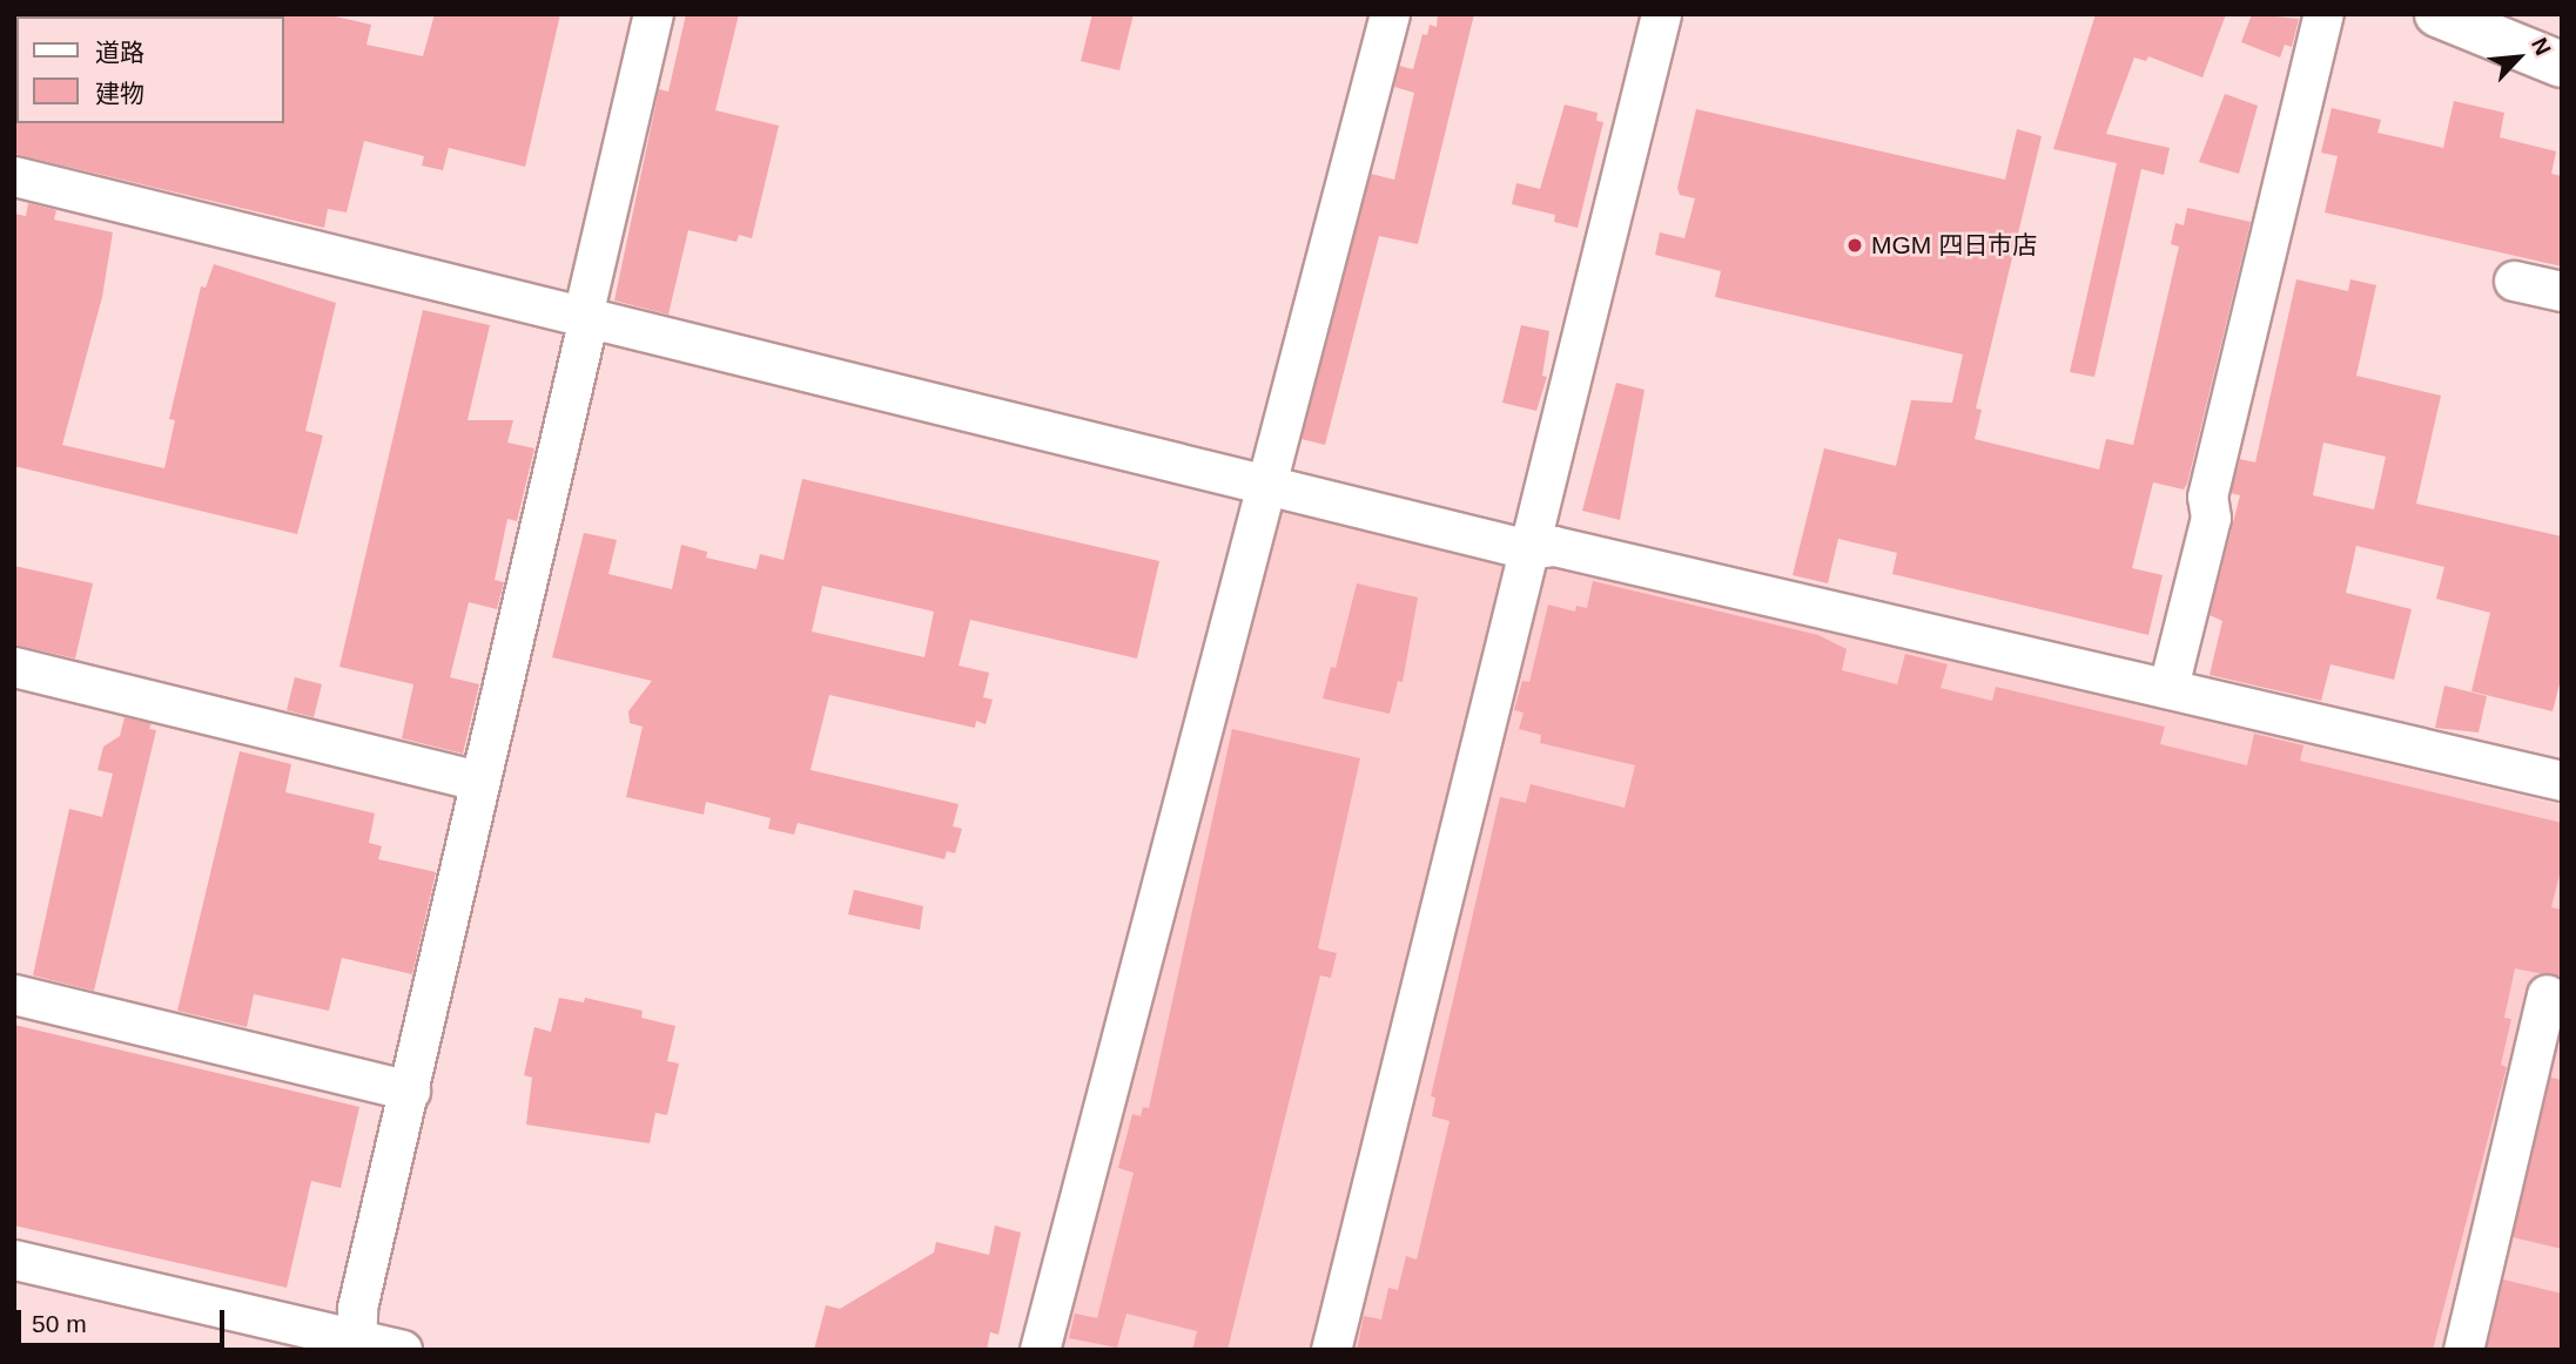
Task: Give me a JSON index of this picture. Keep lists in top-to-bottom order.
{
  "places": ["MGM 四日市店"],
  "legend": ["道路", "建物"],
  "scale_bar": "50 m",
  "north": "top right"
}
